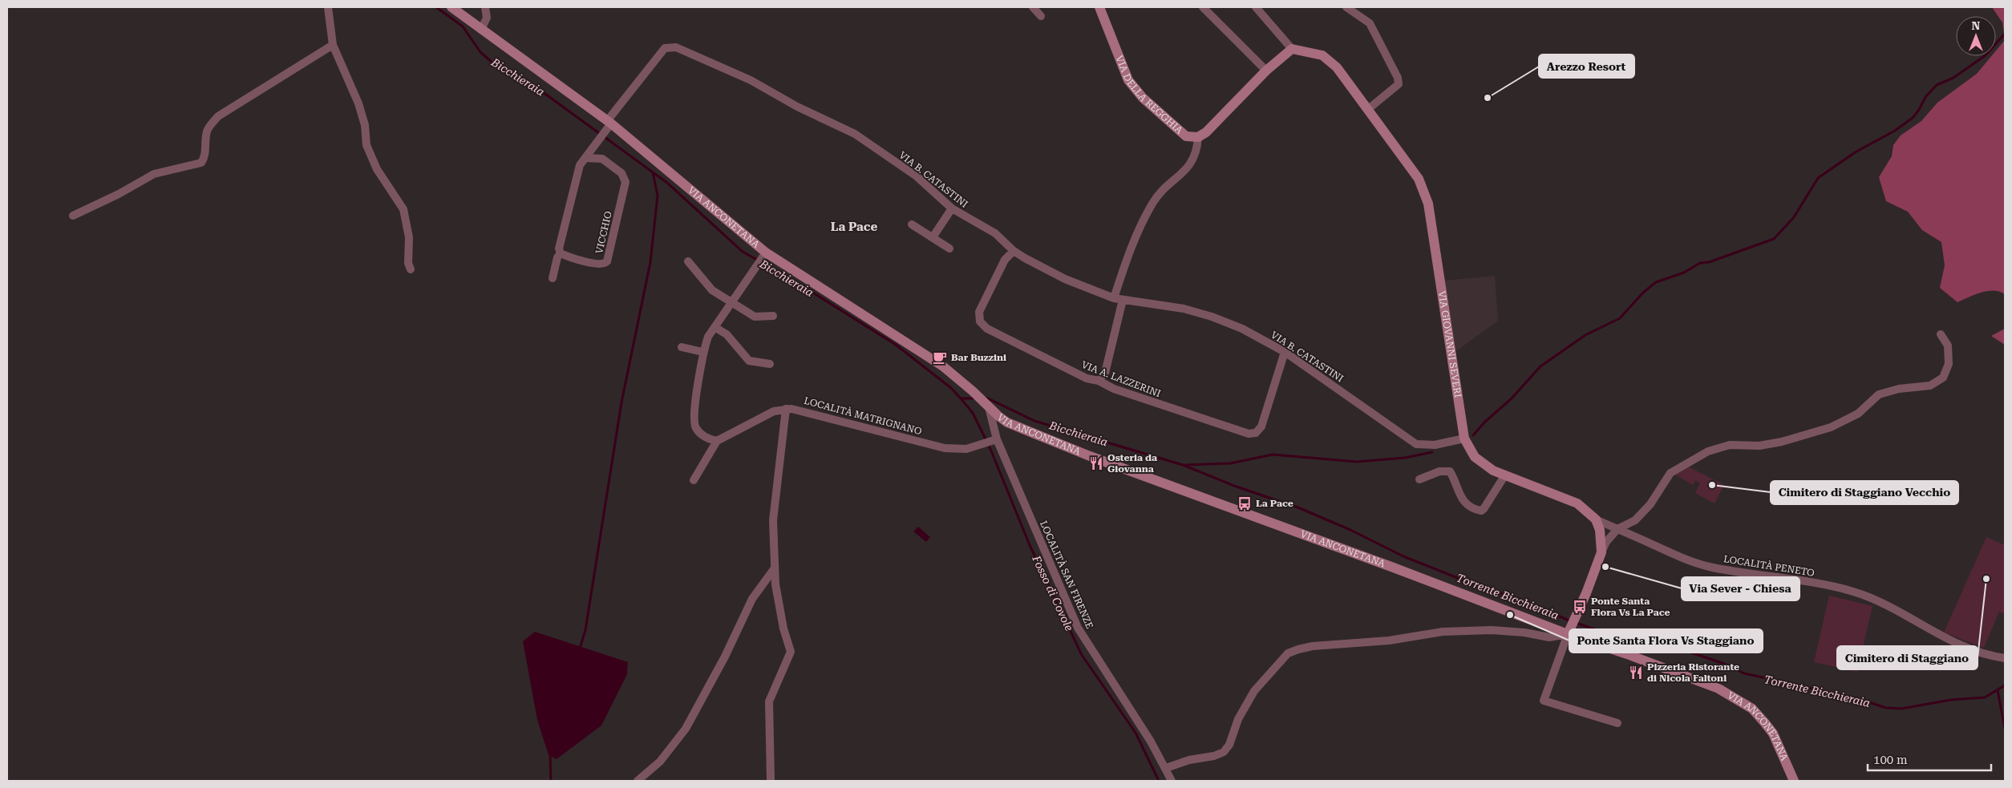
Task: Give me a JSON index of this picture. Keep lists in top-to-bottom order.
{
  "streets": {
    "main road": ["VIA DELLA REGGHIA", "VIA ANCONETANA", "VIA GIOVANNI SEVERI"],
    "street": [
      "VIA B. CATASTINI",
      "VICCHIO",
      "VIA A. LAZZERINI",
      "LOCALITÀ MATRIGNANO",
      "LOCALITÀ PENETO",
      "LOCALITÀ SAN FIRENZE"
    ]
  },
  "crossings": [
    ["VIA DELLA REGGHIA", "VIA GIOVANNI SEVERI"],
    ["VIA B. CATASTINI", "VIA ANCONETANA"],
    ["VIA B. CATASTINI", "VIA GIOVANNI SEVERI"],
    ["VIA B. CATASTINI", "VIA A. LAZZERINI"],
    ["VIA ANCONETANA", "LOCALITÀ SAN FIRENZE"],
    ["VIA GIOVANNI SEVERI", "LOCALITÀ PENETO"],
    ["LOCALITÀ MATRIGNANO", "LOCALITÀ SAN FIRENZE"]
  ],
  "districts": ["La Pace"],
  "water": ["Bicchieraia", "Fosso di Covole", "Torrente Bicchieraia"],
  "places": {
    "other": [
      "Arezzo Resort",
      "Cimitero di Staggiano Vecchio",
      "Via Sever - Chiesa",
      "Cimitero di Staggiano",
      "Ponte Santa Flora Vs Staggiano"
    ],
    "cafe": ["Bar Buzzini"],
    "restaurant": ["Osteria da Giovanna", "Pizzeria Ristorante di Nicola Faltoni"],
    "bus stop": ["La Pace", "Ponte Santa Flora Vs La Pace"]
  },
  "scale_bar": "100 m",
  "north": "top"
}
